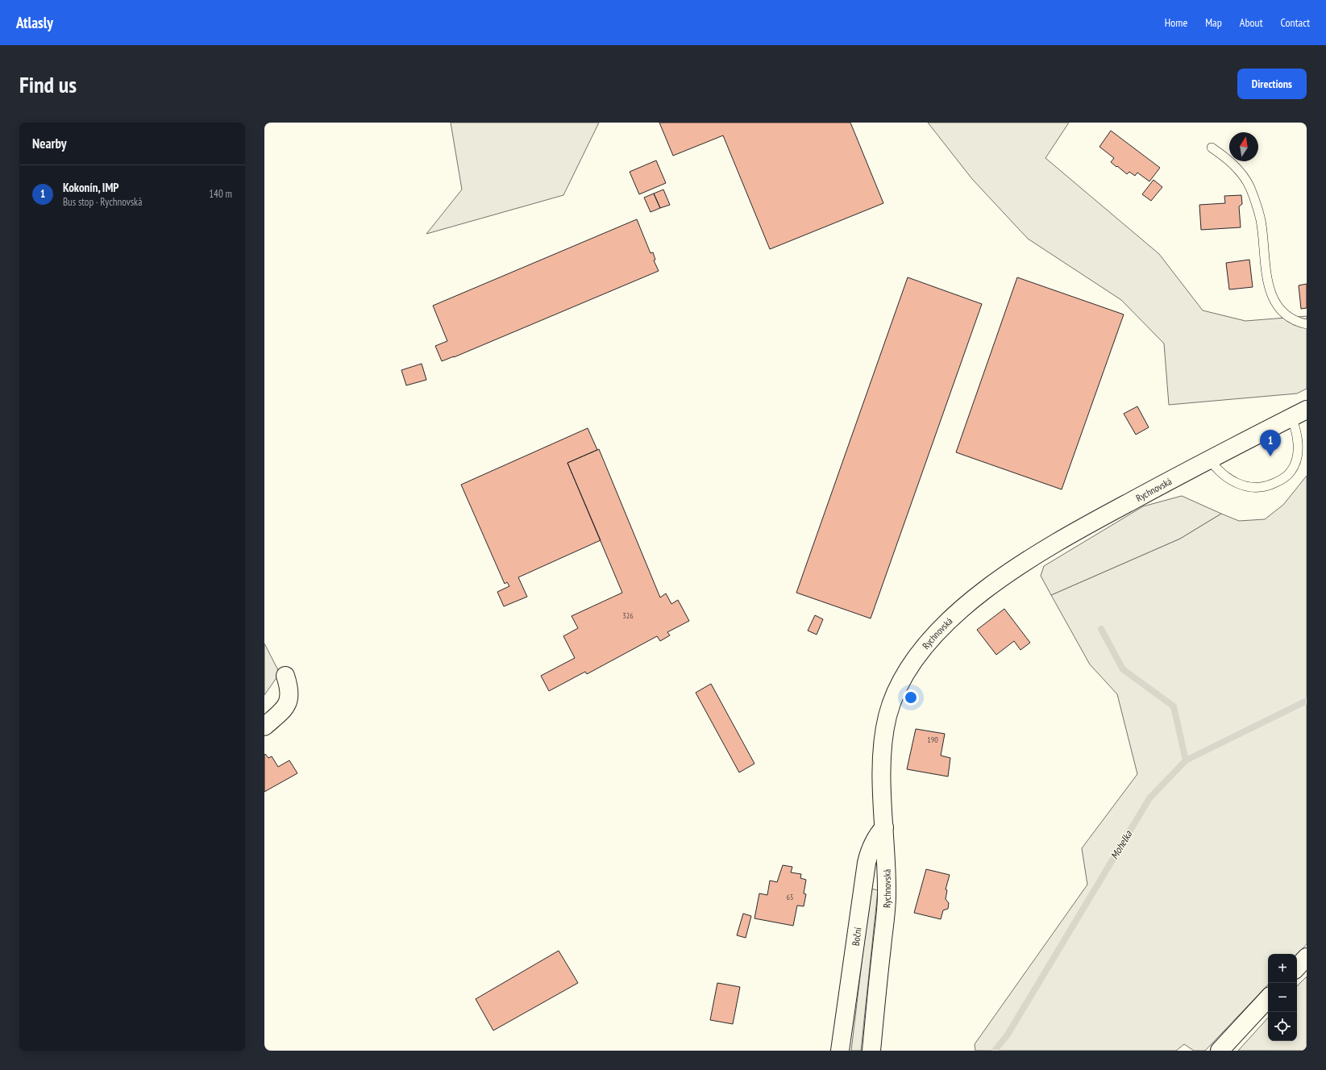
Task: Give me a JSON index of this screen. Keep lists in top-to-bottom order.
{
  "streets": {
    "street": ["Rychnovská", "Boční"]
  },
  "crossings": [
    ["Rychnovská", "Boční"]
  ],
  "water": ["Mohelka"],
  "house_numbers": ["326", "190", "65"],
  "north": "top",
  "page": {
    "header": "Atlasly",
    "nav": [
      "Home",
      "Map",
      "About",
      "Contact"
    ],
    "buttons": "Directions",
    "title": "Find us",
    "heading": "Nearby",
    "list": [
      {
        "mark": "1",
        "name": "Kokonín, IMP",
        "note": "Bus stop · Rychnovská",
        "value": "140 m"
      }
    ],
    "pins": "1",
    "map_buttons": ["+", "−"]
  }
}
